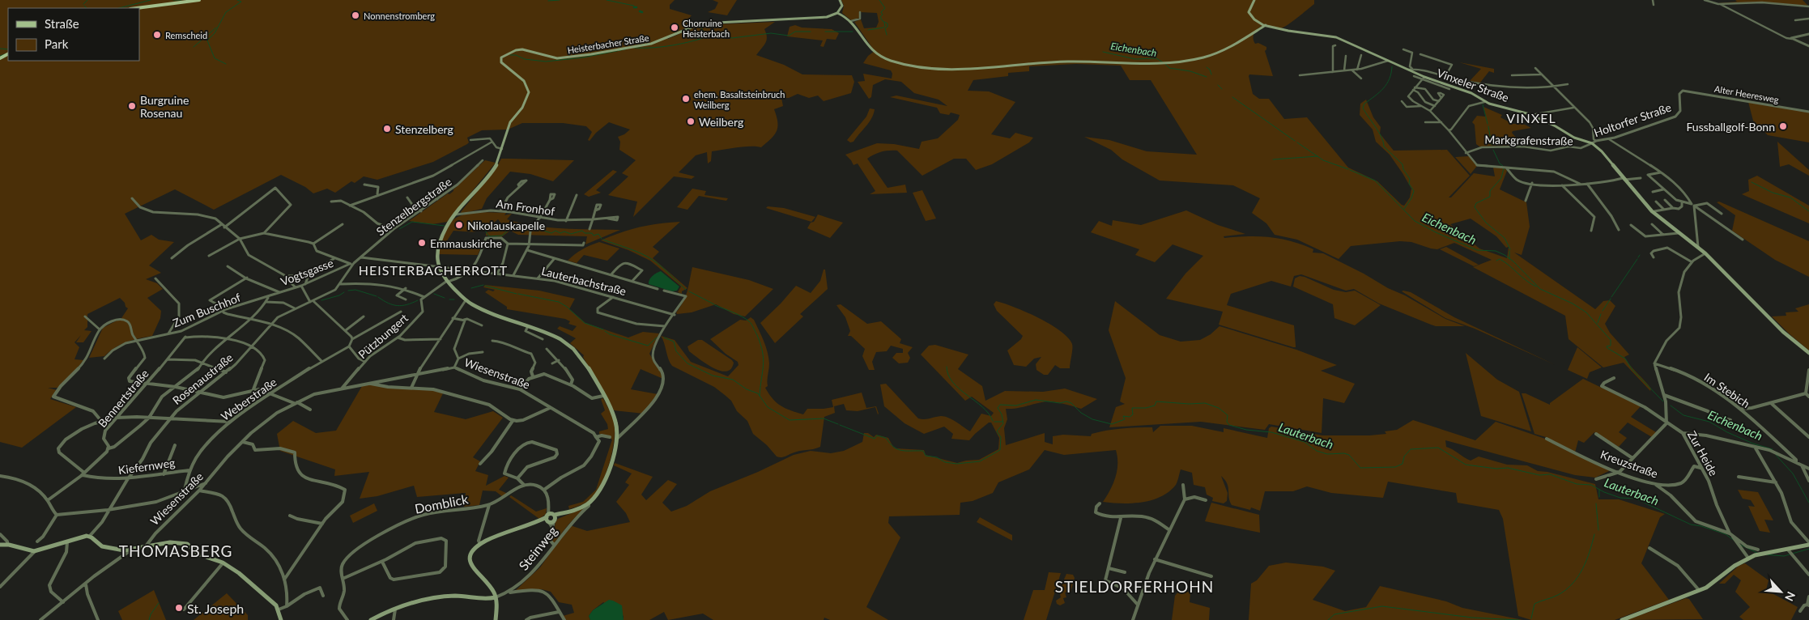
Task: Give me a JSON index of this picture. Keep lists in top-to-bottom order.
{
  "streets": {
    "main road": ["Heisterbacher Straße", "Vinxeler Straße"],
    "street": [
      "Alter Heeresweg",
      "Holtorfer Straße",
      "Markgrafenstraße",
      "Stenzelbergstraße",
      "Am Fronhof",
      "Vogtsgasse",
      "Lauterbachstraße",
      "Zum Buschhof",
      "Pützbungert",
      "Wiesenstraße",
      "Rosenaustraße",
      "Im Stebich",
      "Bennertstraße",
      "Weberstraße",
      "Zur Heide",
      "Kreuzstraße",
      "Kiefernweg",
      "Domblick",
      "Steinweg"
    ]
  },
  "crossings": [
    ["Vinxeler Straße", "Holtorfer Straße"],
    ["Vinxeler Straße", "Markgrafenstraße"],
    ["Alter Heeresweg", "Holtorfer Straße"],
    ["Holtorfer Straße", "Markgrafenstraße"],
    ["Stenzelbergstraße", "Vogtsgasse"],
    ["Stenzelbergstraße", "Lauterbachstraße"],
    ["Stenzelbergstraße", "Rosenaustraße"],
    ["Vogtsgasse", "Zum Buschhof"],
    ["Vogtsgasse", "Rosenaustraße"],
    ["Pützbungert", "Wiesenstraße"],
    ["Rosenaustraße", "Kiefernweg"],
    ["Bennertstraße", "Kiefernweg"],
    ["Weberstraße", "Kiefernweg"],
    ["Zur Heide", "Kreuzstraße"]
  ],
  "districts": [
    "VINXEL",
    "HEISTERBACHERROTT",
    "THOMASBERG",
    "STIELDORFERHOHN"
  ],
  "water": ["Eichenbach", "Lauterbach"],
  "places": [
    "Nonnenstromberg",
    "Chorruine Heisterbach",
    "Remscheid",
    "ehem. Basaltsteinbruch Weilberg",
    "Burgruine Rosenau",
    "Weilberg",
    "Fussballgolf-Bonn",
    "Stenzelberg",
    "Nikolauskapelle",
    "Emmauskirche",
    "St. Joseph"
  ],
  "legend": ["Straße", "Park"],
  "north": "bottom right"
}
